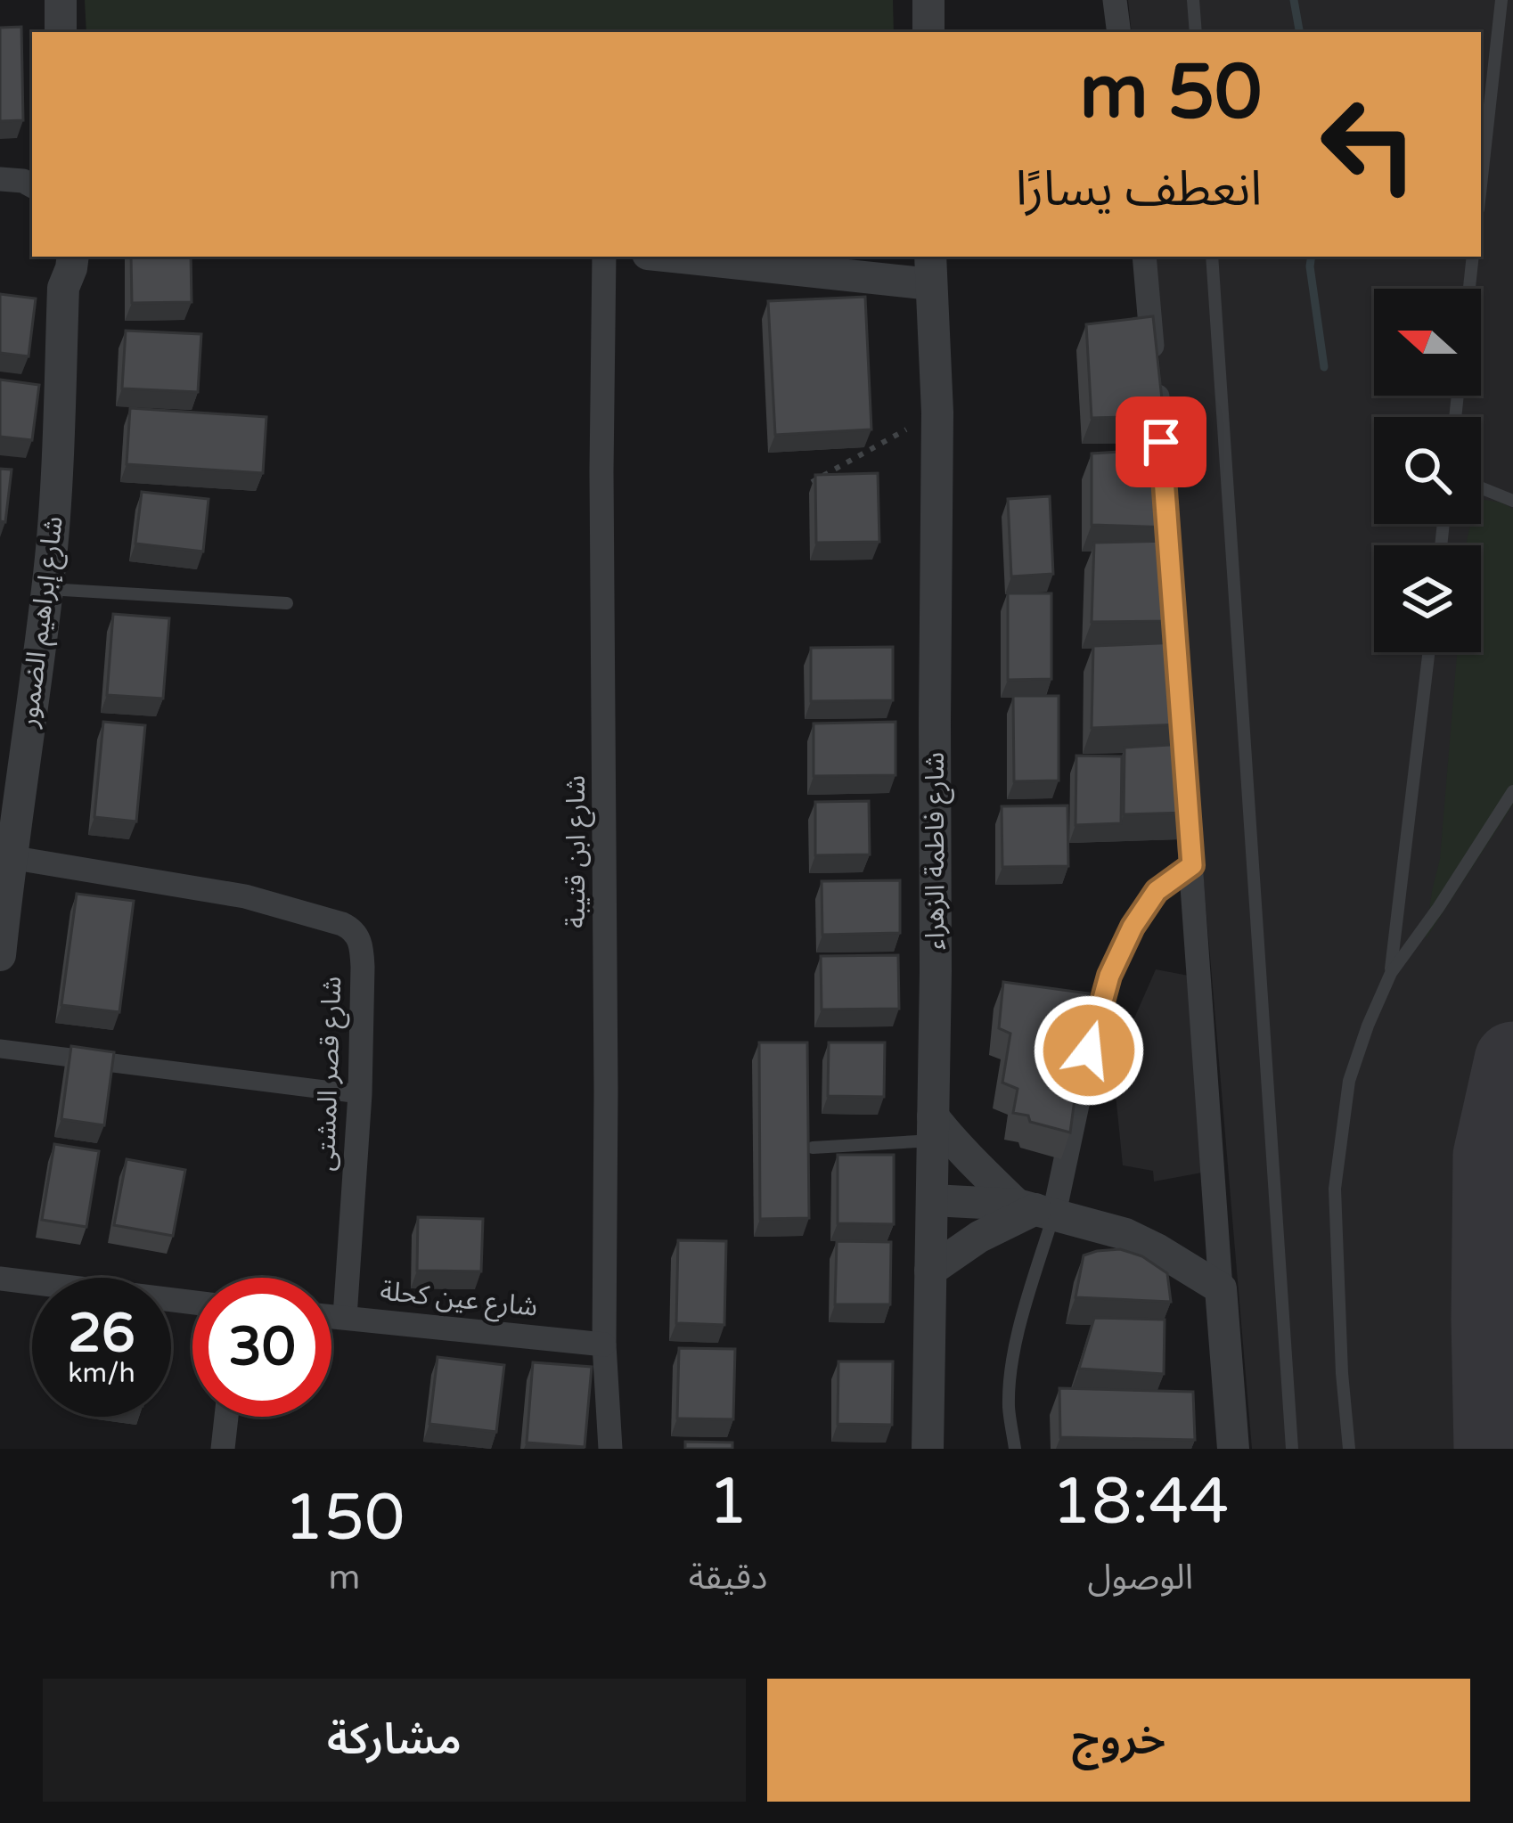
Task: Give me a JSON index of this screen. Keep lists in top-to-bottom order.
{
  "streets": {
    "street": [
      "شارع إبراهيم الضمور",
      "شارع فاطمة الزهراء",
      "شارع ابن قتيبة",
      "شارع قصر المشتى",
      "شارع عين كحلة"
    ]
  },
  "crossings": [
    ["شارع إبراهيم الضمور", "شارع قصر المشتى"],
    ["شارع ابن قتيبة", "شارع عين كحلة"],
    ["شارع قصر المشتى", "شارع عين كحلة"]
  ],
  "north": "left",
  "page": {
    "turn": ["50 m", "انعطف يسارًا"],
    "speed": "26 km/h",
    "limit": "30",
    "eta": [
      "18:44",
      "الوصول",
      "1",
      "دقيقة",
      "150",
      "m"
    ],
    "buttons": ["خروج", "مشاركة"]
  }
}
